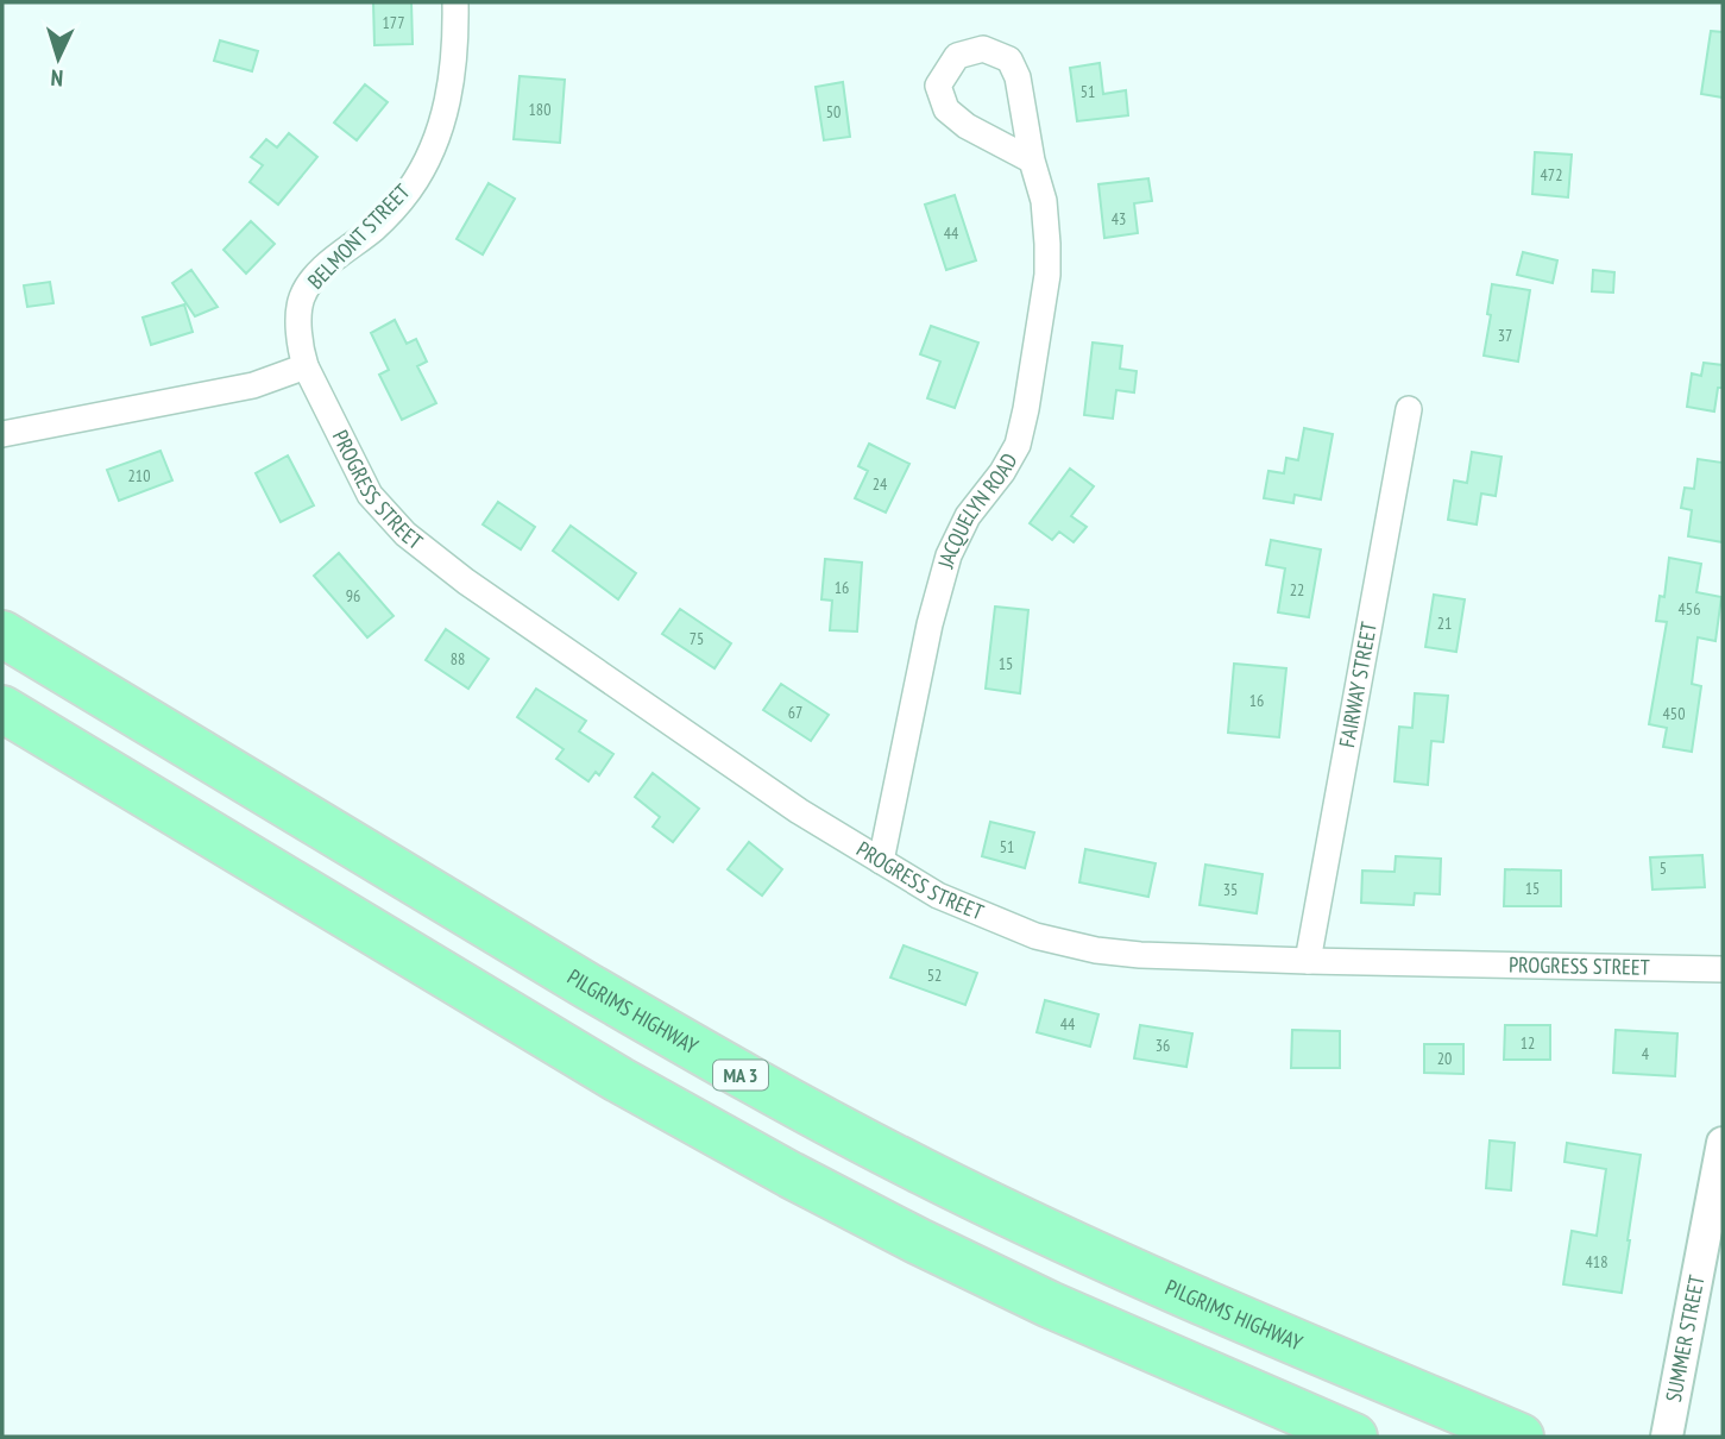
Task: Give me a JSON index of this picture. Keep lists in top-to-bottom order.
{
  "streets": {
    "highway": ["PILGRIMS HIGHWAY", "MA 3"],
    "street": [
      "BELMONT STREET",
      "PROGRESS STREET",
      "JACQUELYN ROAD",
      "FAIRWAY STREET",
      "SUMMER STREET"
    ]
  },
  "crossings": [
    ["BELMONT STREET", "PROGRESS STREET"],
    ["PROGRESS STREET", "JACQUELYN ROAD"],
    ["PROGRESS STREET", "FAIRWAY STREET"]
  ],
  "house_numbers": [
    "177",
    "51",
    "180",
    "50",
    "472",
    "43",
    "44",
    "37",
    "210",
    "24",
    "16",
    "22",
    "96",
    "456",
    "21",
    "75",
    "88",
    "15",
    "16",
    "67",
    "450",
    "51",
    "5",
    "15",
    "35",
    "52",
    "44",
    "12",
    "36",
    "4",
    "20",
    "418"
  ],
  "north": "bottom"
}
